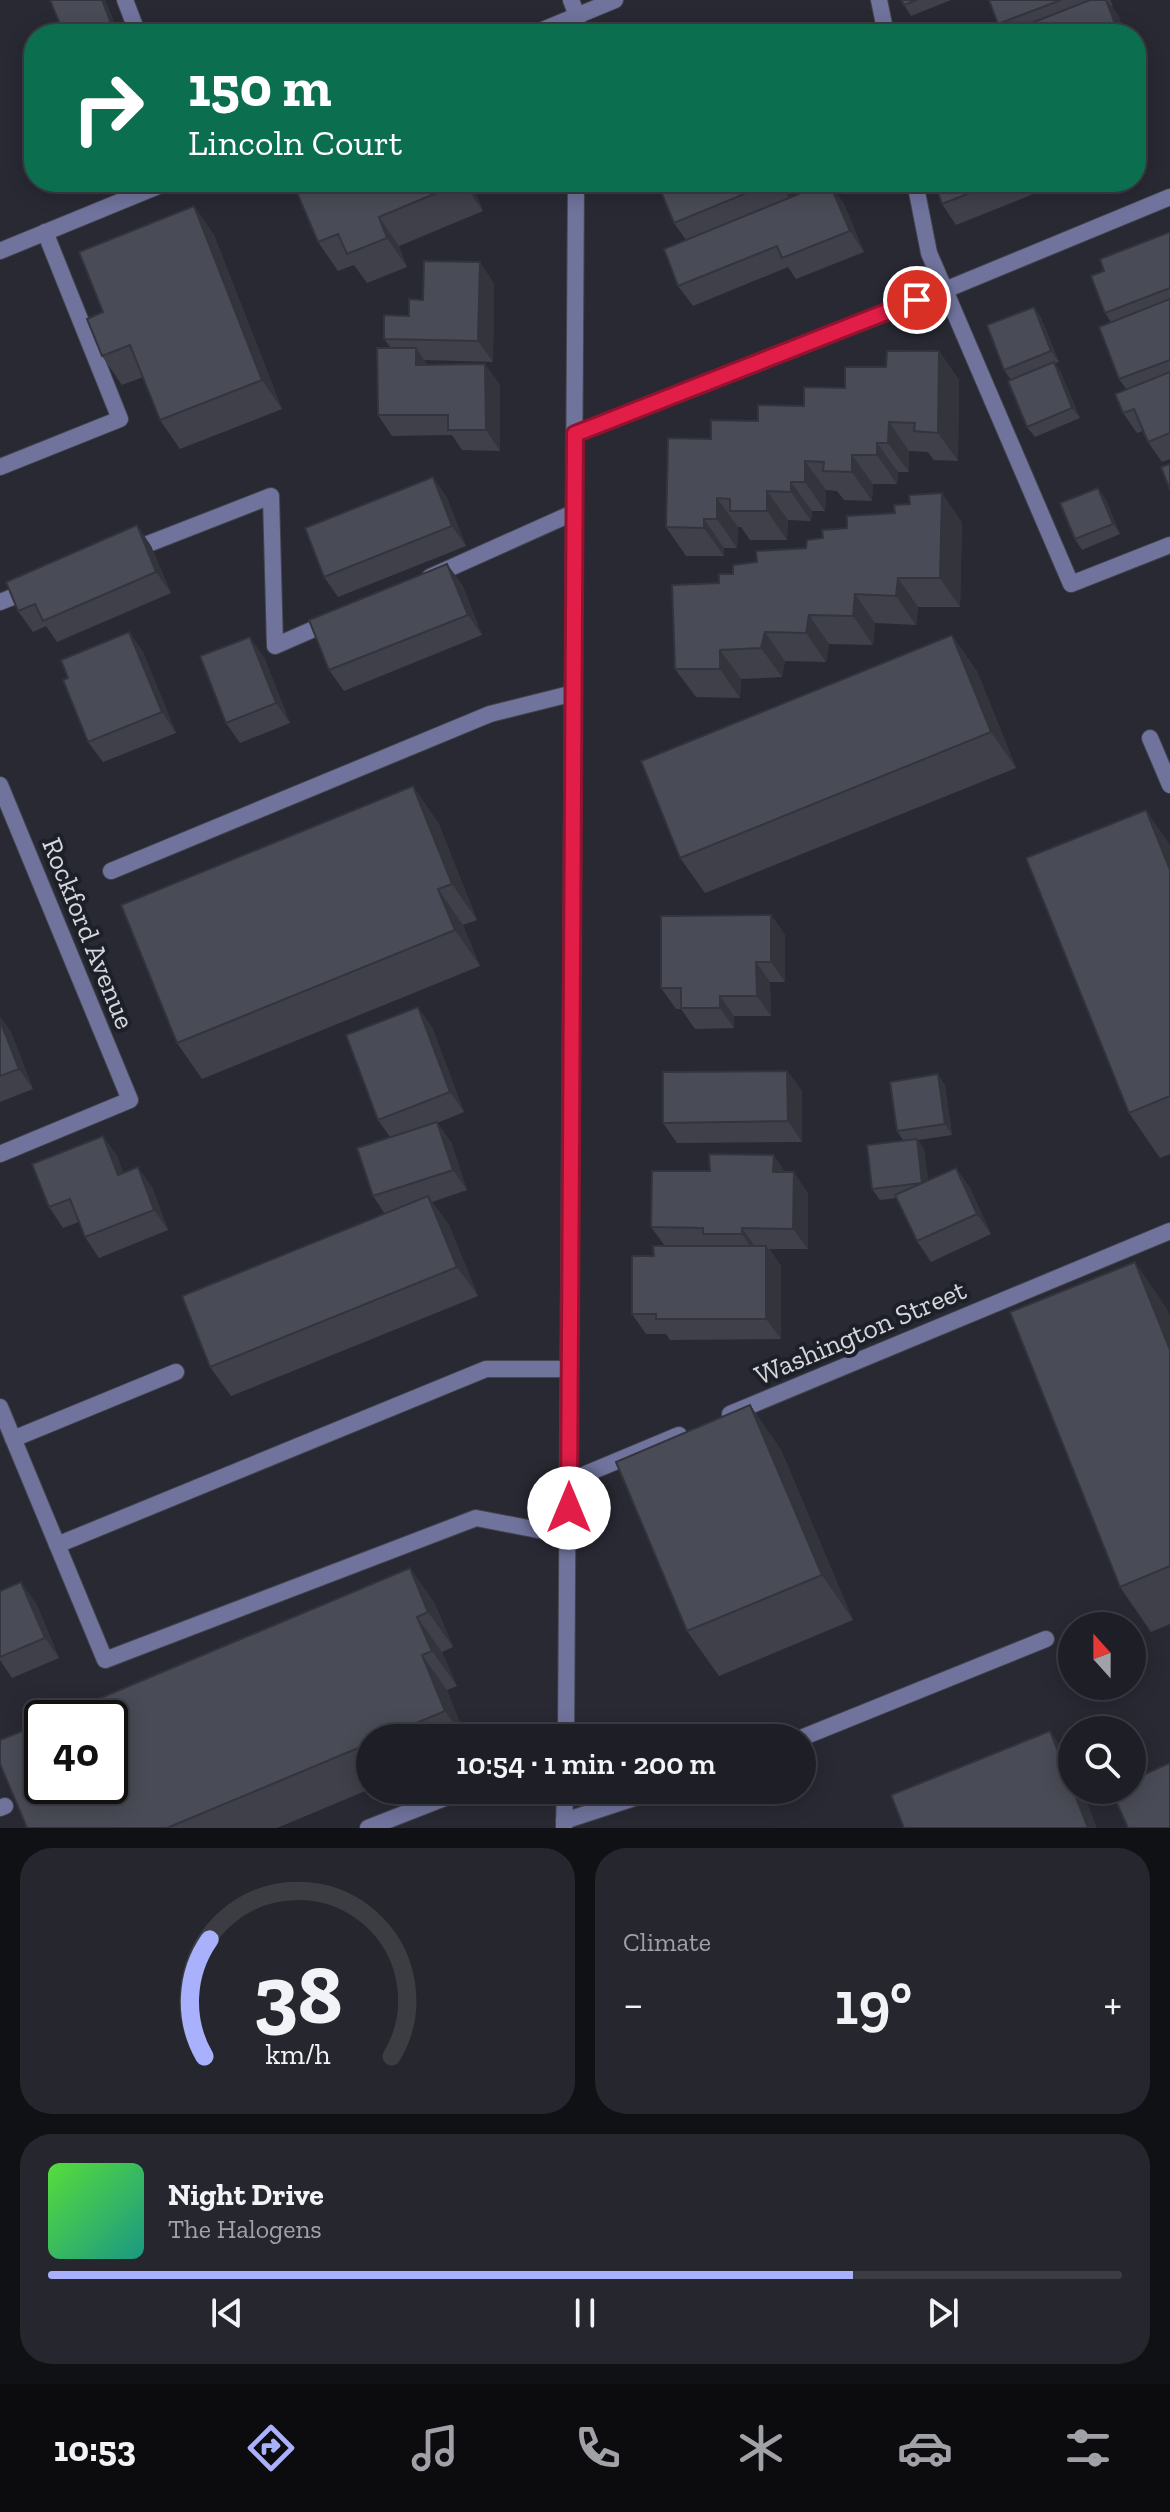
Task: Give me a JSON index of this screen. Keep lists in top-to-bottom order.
{
  "streets": {
    "street": ["Rockford Avenue", "Washington Street"]
  },
  "north": "top",
  "page": {
    "turn": ["150 m", "Lincoln Court"],
    "limit": "40",
    "trip": "10:54 · 1 min · 200 m",
    "tile": "Climate",
    "heat": ["−", "19°", "+"],
    "song": ["Night Drive", "The Halogens"],
    "tabs": "10:53",
    "gauge": ["38", "km/h"]
  }
}
